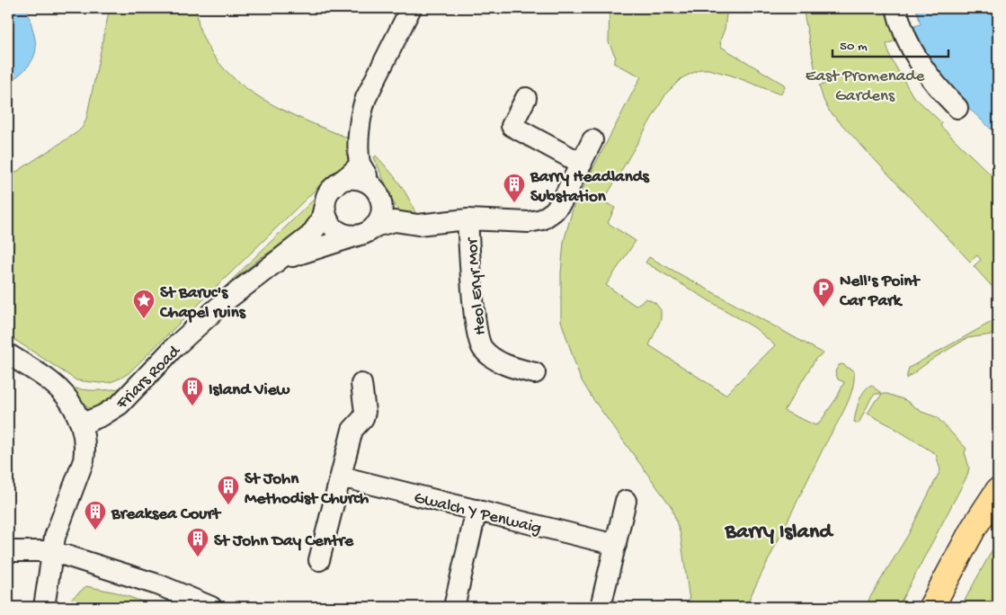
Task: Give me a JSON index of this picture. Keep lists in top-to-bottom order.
{
  "streets": {
    "street": ["Heol Eryr Mor", "Friars Road", "Gwalch Y Penwaig"]
  },
  "crossings": [
    ["Heol Eryr Mor", "Friars Road"]
  ],
  "districts": ["Barry Island"],
  "parks": ["East Promenade Gardens"],
  "places": {
    "building": [
      "Barry Headlands Substation",
      "Island View",
      "St John Methodist Church",
      "Breaksea Court",
      "St John Day Centre"
    ],
    "parking": ["Nell's Point Car Park"],
    "place": ["St Baruc's Chapel ruins"]
  },
  "scale_bar": "50 m"
}
